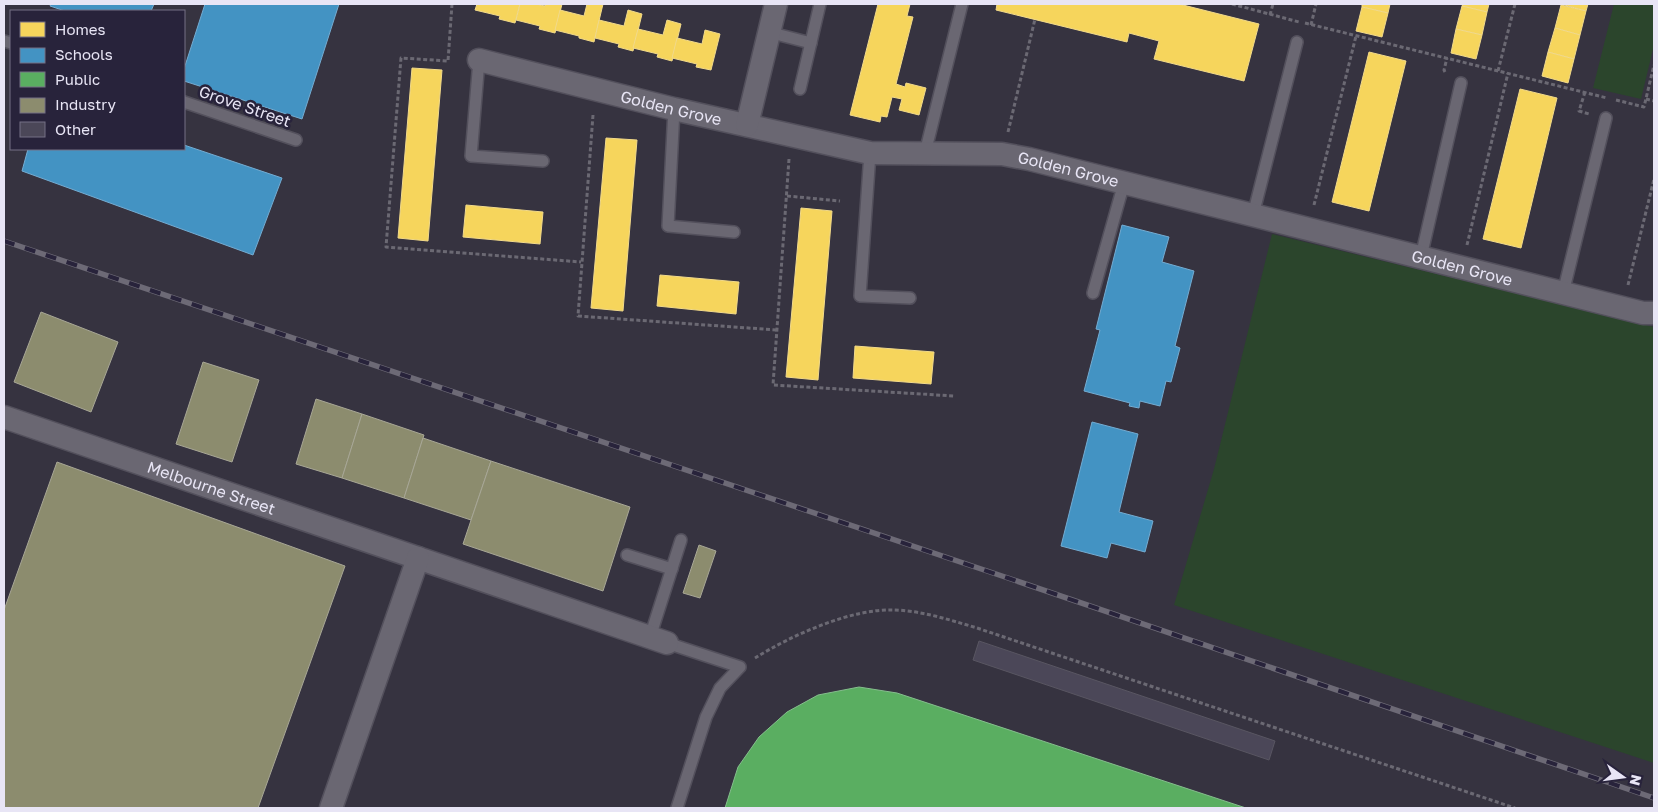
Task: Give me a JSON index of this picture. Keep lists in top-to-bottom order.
{
  "streets": {
    "street": ["Golden Grove", "Melbourne Street"],
    "lane": ["Grove Street"]
  },
  "legend": [
    "Homes",
    "Schools",
    "Public",
    "Industry",
    "Other"
  ],
  "north": "right"
}
